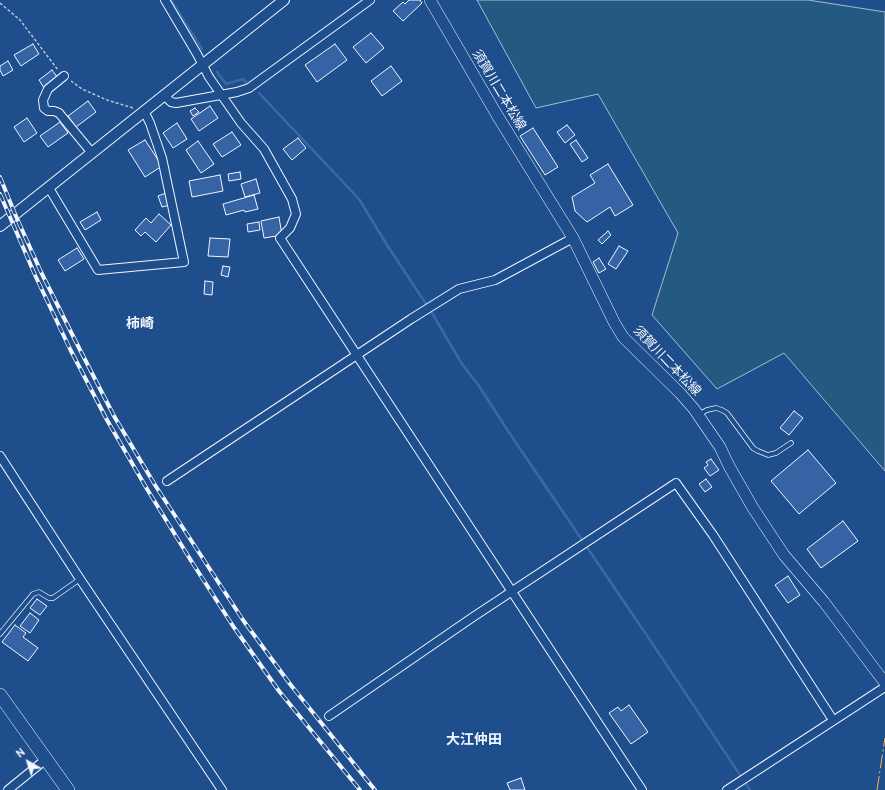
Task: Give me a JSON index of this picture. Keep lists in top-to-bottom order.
{
  "streets": {
    "main road": ["須賀川二本松線"]
  },
  "districts": ["柿崎", "大江仲田"],
  "north": "top left"
}
